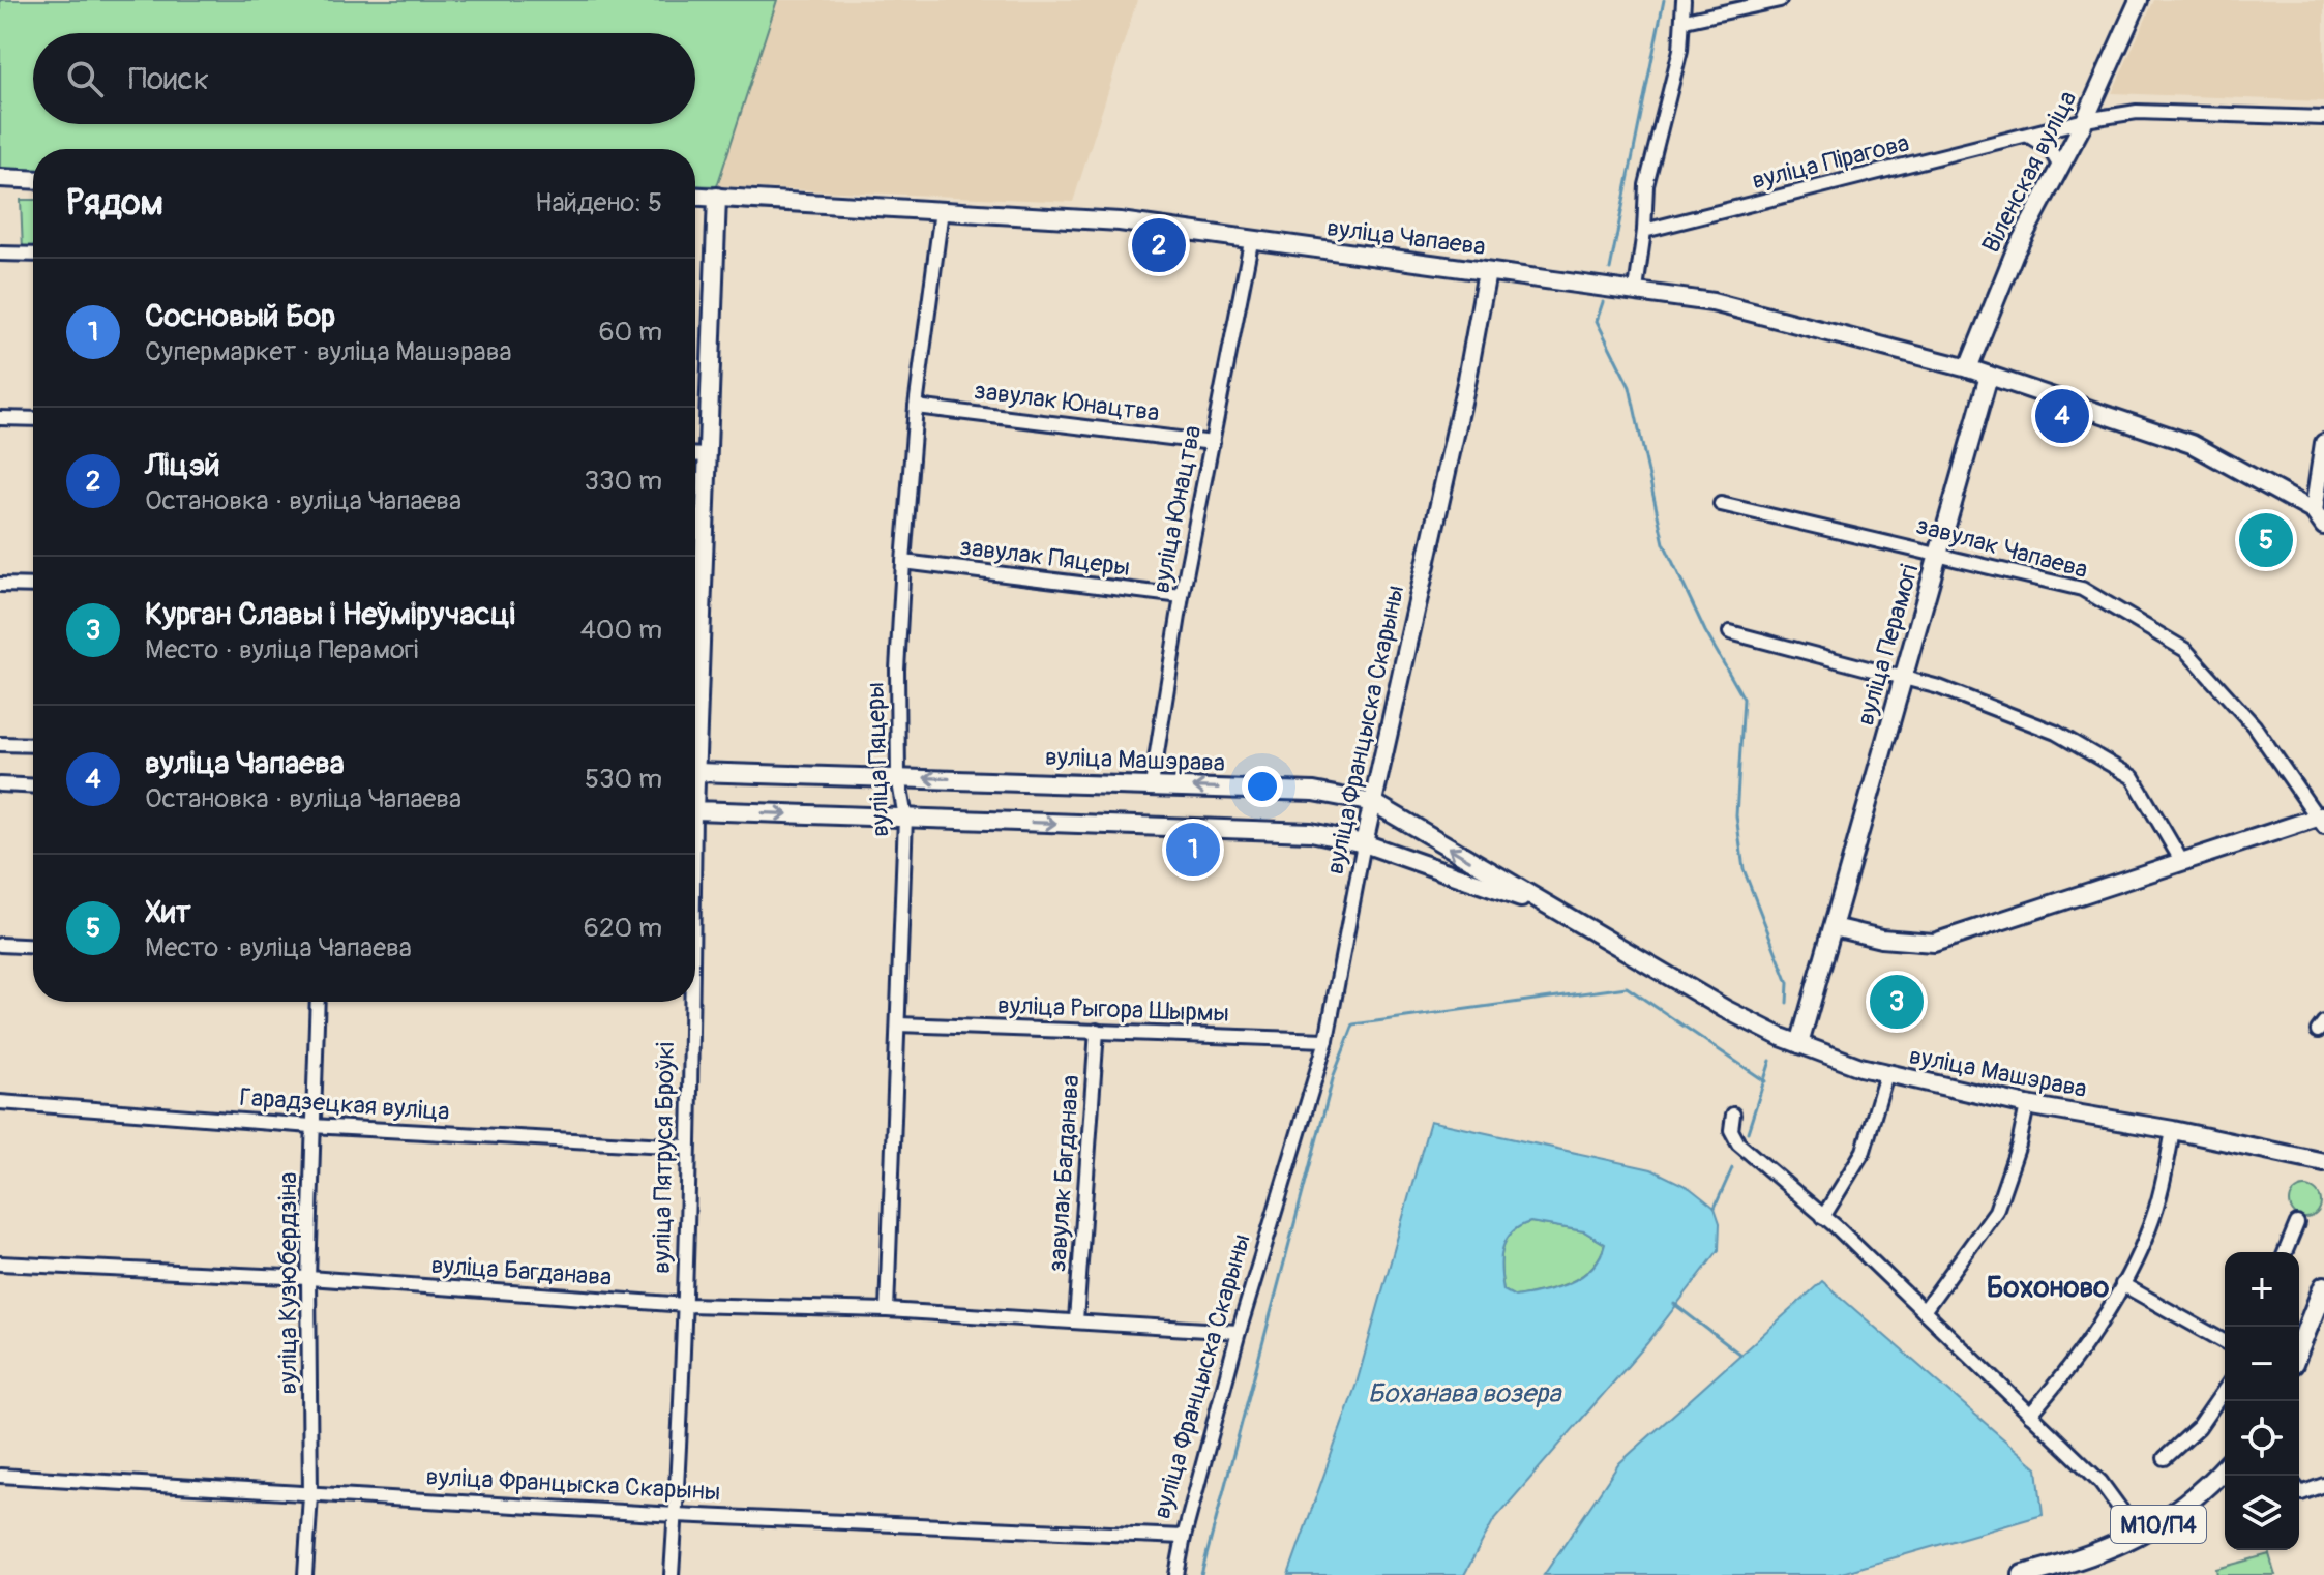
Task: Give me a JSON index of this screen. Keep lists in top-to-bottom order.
{
  "streets": {
    "main road": ["М10/П4"],
    "street": [
      "вуліца Пірагова",
      "Віленская вуліца",
      "вуліца Чапаева",
      "завулак Юнацтва",
      "вуліца Юнацтва",
      "завулак Чапаева",
      "завулак Пяцеры",
      "вуліца Перамогі",
      "вуліца Францыска Скарыны",
      "вуліца Пяцеры",
      "вуліца Машэрава",
      "вуліца Рыгора Шырмы",
      "Гарадзецкая вуліца",
      "вуліца Пятруся Броўкі",
      "завулак Багданава",
      "вуліца Багданава",
      "вуліца Кузюбердзіна"
    ]
  },
  "crossings": [
    ["вуліца Пірагова", "Віленская вуліца"],
    ["Віленская вуліца", "вуліца Чапаева"],
    ["вуліца Чапаева", "вуліца Юнацтва"],
    ["вуліца Чапаева", "вуліца Перамогі"],
    ["вуліца Чапаева", "вуліца Францыска Скарыны"],
    ["вуліца Чапаева", "вуліца Пяцеры"],
    ["вуліца Чапаева", "вуліца Пятруся Броўкі"],
    ["завулак Юнацтва", "вуліца Юнацтва"],
    ["завулак Юнацтва", "вуліца Пяцеры"],
    ["вуліца Юнацтва", "завулак Пяцеры"],
    ["вуліца Юнацтва", "вуліца Машэрава"],
    ["завулак Чапаева", "вуліца Перамогі"],
    ["завулак Пяцеры", "вуліца Пяцеры"],
    ["вуліца Перамогі", "вуліца Машэрава"],
    ["вуліца Францыска Скарыны", "вуліца Машэрава"],
    ["вуліца Францыска Скарыны", "вуліца Рыгора Шырмы"],
    ["вуліца Францыска Скарыны", "вуліца Пятруся Броўкі"],
    ["вуліца Францыска Скарыны", "вуліца Багданава"],
    ["вуліца Францыска Скарыны", "вуліца Кузюбердзіна"],
    ["вуліца Пяцеры", "вуліца Машэрава"],
    ["вуліца Пяцеры", "вуліца Рыгора Шырмы"],
    ["вуліца Пяцеры", "вуліца Багданава"],
    ["вуліца Рыгора Шырмы", "завулак Багданава"],
    ["Гарадзецкая вуліца", "вуліца Пятруся Броўкі"],
    ["Гарадзецкая вуліца", "вуліца Кузюбердзіна"],
    ["вуліца Пятруся Броўкі", "вуліца Багданава"],
    ["завулак Багданава", "вуліца Багданава"],
    ["вуліца Багданава", "вуліца Кузюбердзіна"]
  ],
  "districts": ["Бохоново"],
  "water": ["Боханава возера"],
  "page": {
    "search": "Поиск",
    "heading": ["Рядом", "Найдено: 5"],
    "pins": [
      "2",
      "4",
      "5",
      "1",
      "3"
    ],
    "list": [
      {
        "mark": "1",
        "name": "Сосновый Бор",
        "note": "Супермаркет · вуліца Машэрава",
        "value": "60 m"
      },
      {
        "mark": "2",
        "name": "Ліцэй",
        "note": "Остановка · вуліца Чапаева",
        "value": "330 m"
      },
      {
        "mark": "3",
        "name": "Курган Славы і Неўміручасці",
        "note": "Место · вуліца Перамогі",
        "value": "400 m"
      },
      {
        "mark": "4",
        "name": "вуліца Чапаева",
        "note": "Остановка · вуліца Чапаева",
        "value": "530 m"
      },
      {
        "mark": "5",
        "name": "Хит",
        "note": "Место · вуліца Чапаева",
        "value": "620 m"
      }
    ],
    "map_buttons": ["+", "−"]
  }
}
